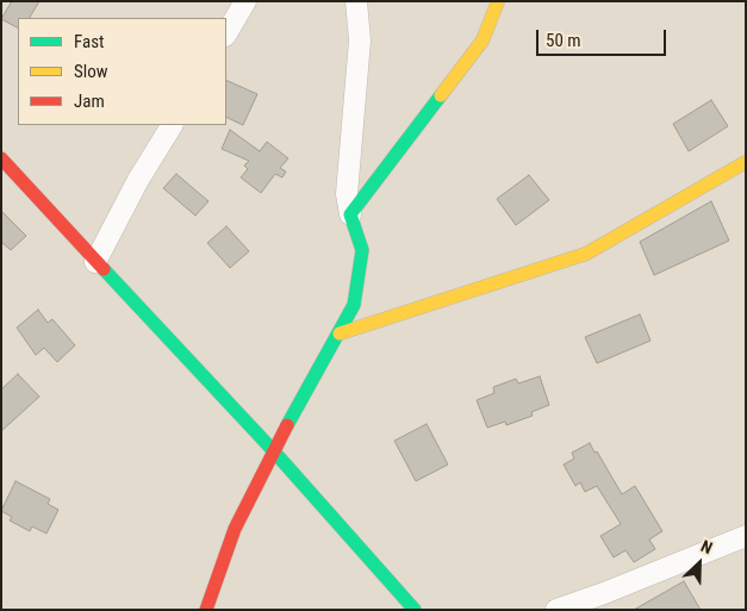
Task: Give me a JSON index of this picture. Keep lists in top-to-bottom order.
{
  "legend": ["Fast", "Slow", "Jam"],
  "scale_bar": "50 m",
  "north": "top right"
}
